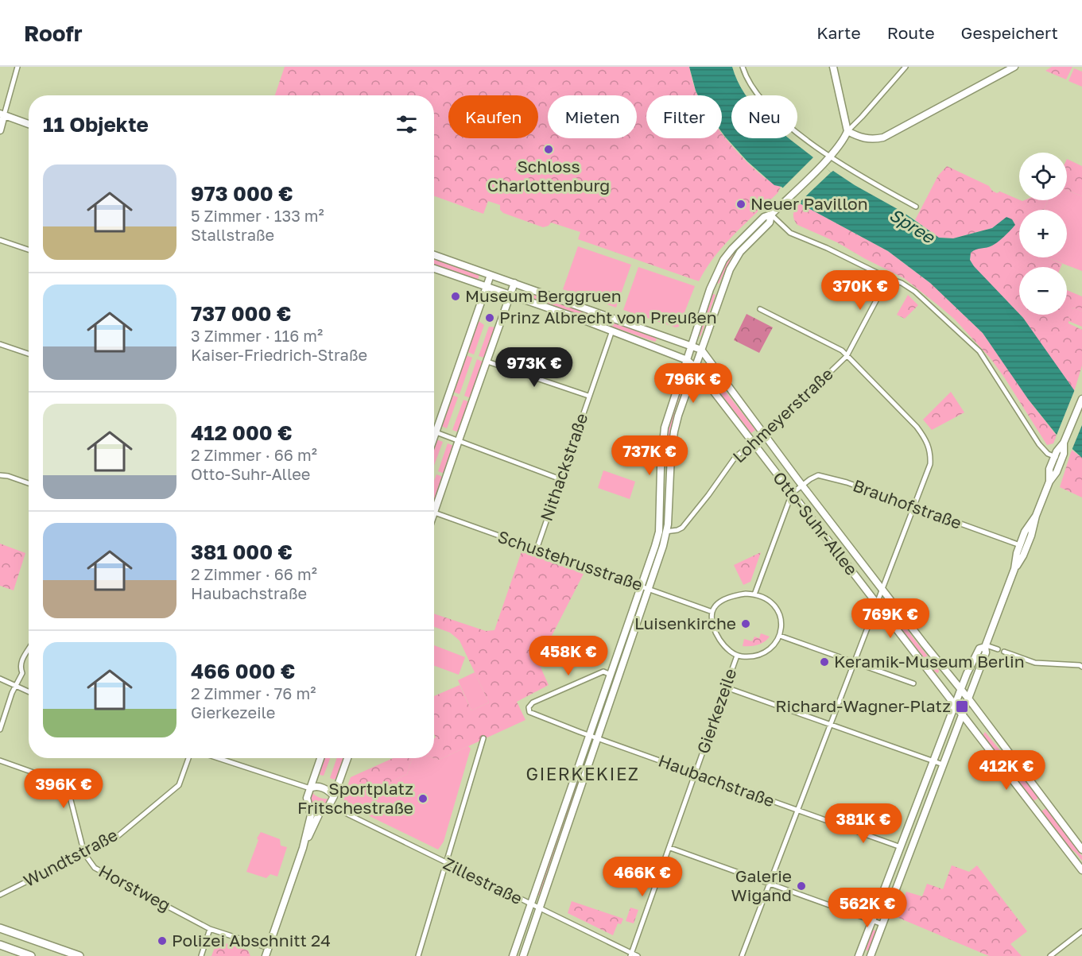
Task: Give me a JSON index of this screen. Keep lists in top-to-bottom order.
{
  "streets": {
    "main road": ["Otto-Suhr-Allee"],
    "street": [
      "Lohmeyerstraße",
      "Nithackstraße",
      "Brauhofstraße",
      "Schustehrusstraße",
      "Gierkezeile",
      "Haubachstraße",
      "Wundtstraße",
      "Zillestraße",
      "Horstweg"
    ]
  },
  "crossings": [
    ["Lohmeyerstraße", "Otto-Suhr-Allee"],
    ["Nithackstraße", "Schustehrusstraße"],
    ["Brauhofstraße", "Otto-Suhr-Allee"],
    ["Schustehrusstraße", "Gierkezeile"],
    ["Gierkezeile", "Haubachstraße"],
    ["Gierkezeile", "Zillestraße"],
    ["Wundtstraße", "Horstweg"]
  ],
  "districts": ["GIERKEKIEZ"],
  "water": ["Spree"],
  "places": {
    "other": [
      "Schloss Charlottenburg",
      "Neuer Pavillon",
      "Museum Berggruen",
      "Prinz Albrecht von Preußen",
      "Luisenkirche",
      "Keramik-Museum Berlin",
      "Sportplatz Fritschestraße",
      "Galerie Wigand",
      "Polizei Abschnitt 24"
    ],
    "transit": ["Richard-Wagner-Platz"]
  },
  "page": {
    "header": "Roofr",
    "nav": ["Karte", "Route", "Gespeichert"],
    "chip": [
      "Kaufen",
      "Mieten",
      "Filter",
      "Neu"
    ],
    "heading": "11 Objekte",
    "map_buttons": ["+", "−"],
    "list": [
      {
        "name": "973 000 €",
        "note": "5 Zimmer · 133 m² · Stallstraße"
      },
      {
        "name": "737 000 €",
        "note": "3 Zimmer · 116 m² · Kaiser-Friedrich-Straße"
      },
      {
        "name": "412 000 €",
        "note": "2 Zimmer · 66 m² · Otto-Suhr-Allee"
      },
      {
        "name": "381 000 €",
        "note": "2 Zimmer · 66 m² · Haubachstraße"
      },
      {
        "name": "466 000 €",
        "note": "2 Zimmer · 76 m² · Gierkezeile"
      }
    ],
    "price": [
      "370K €",
      "973K €",
      "796K €",
      "737K €",
      "769K €",
      "458K €",
      "412K €",
      "396K €",
      "381K €",
      "466K €",
      "562K €"
    ]
  }
}
